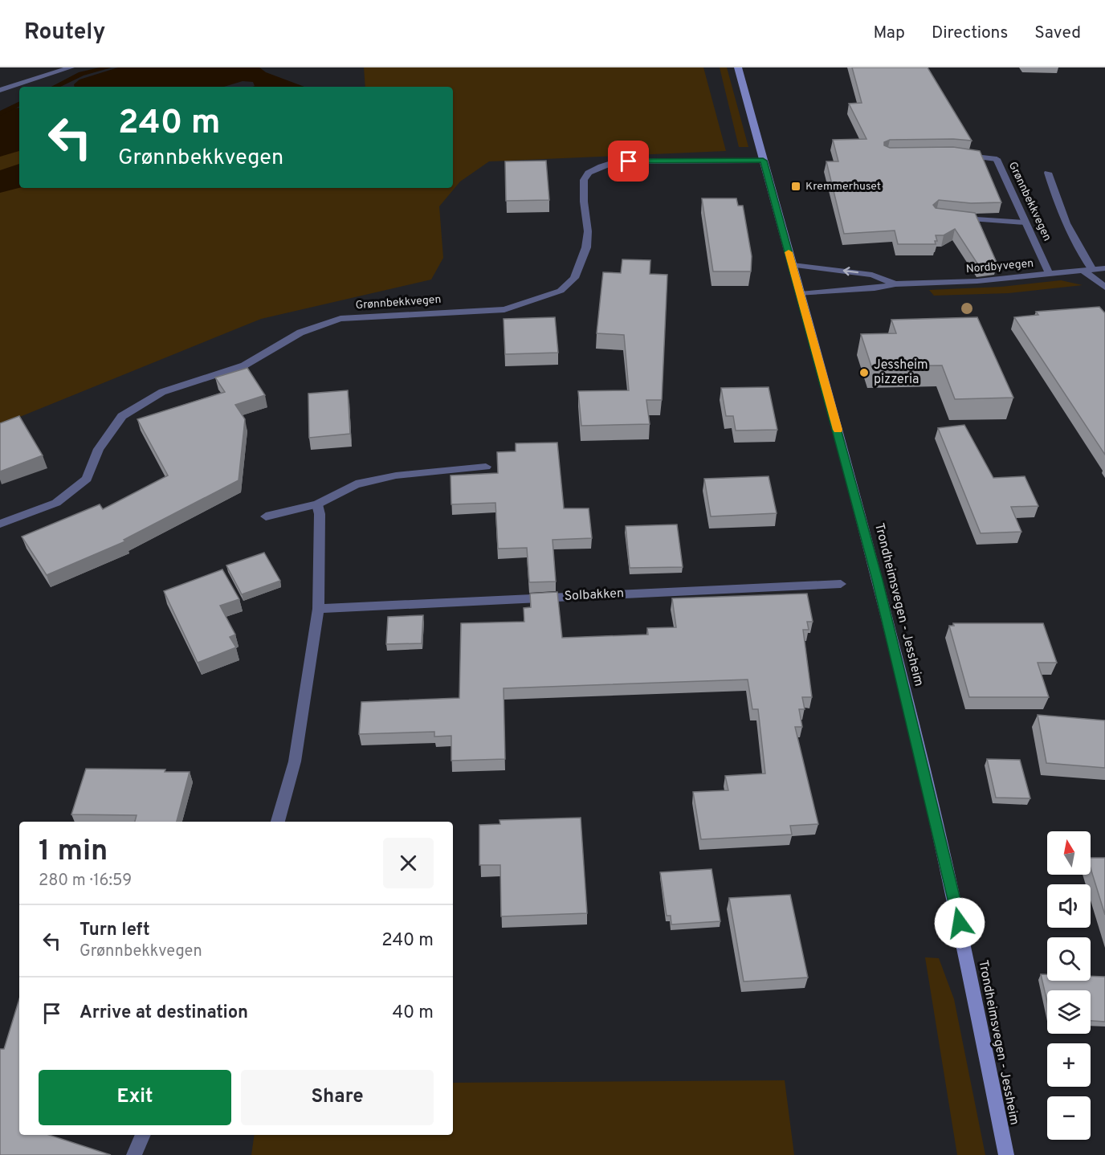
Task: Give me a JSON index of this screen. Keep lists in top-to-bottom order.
{
  "streets": {
    "main road": ["Trondheimsvegen - Jessheim"],
    "street": ["Grønnbekkvegen", "Nordbyvegen", "Solbakken"]
  },
  "crossings": [
    ["Grønnbekkvegen", "Nordbyvegen"],
    ["Grønnbekkvegen", "Trondheimsvegen - Jessheim"],
    ["Nordbyvegen", "Trondheimsvegen - Jessheim"]
  ],
  "places": {
    "transit": ["Kremmerhuset"],
    "other": ["Jessheim pizzeria"]
  },
  "north": "top",
  "page": {
    "header": "Routely",
    "nav": ["Map", "Directions", "Saved"],
    "turn": ["240 m", "Grønnbekkvegen"],
    "heading": ["1 min", "280 m · 16:59"],
    "map_buttons": ["+", "−"],
    "list": [
      {
        "name": "Turn left",
        "note": "Grønnbekkvegen",
        "value": "240 m"
      },
      {
        "name": "Arrive at destination",
        "value": "40 m"
      }
    ],
    "buttons": ["Exit", "Share"]
  }
}
